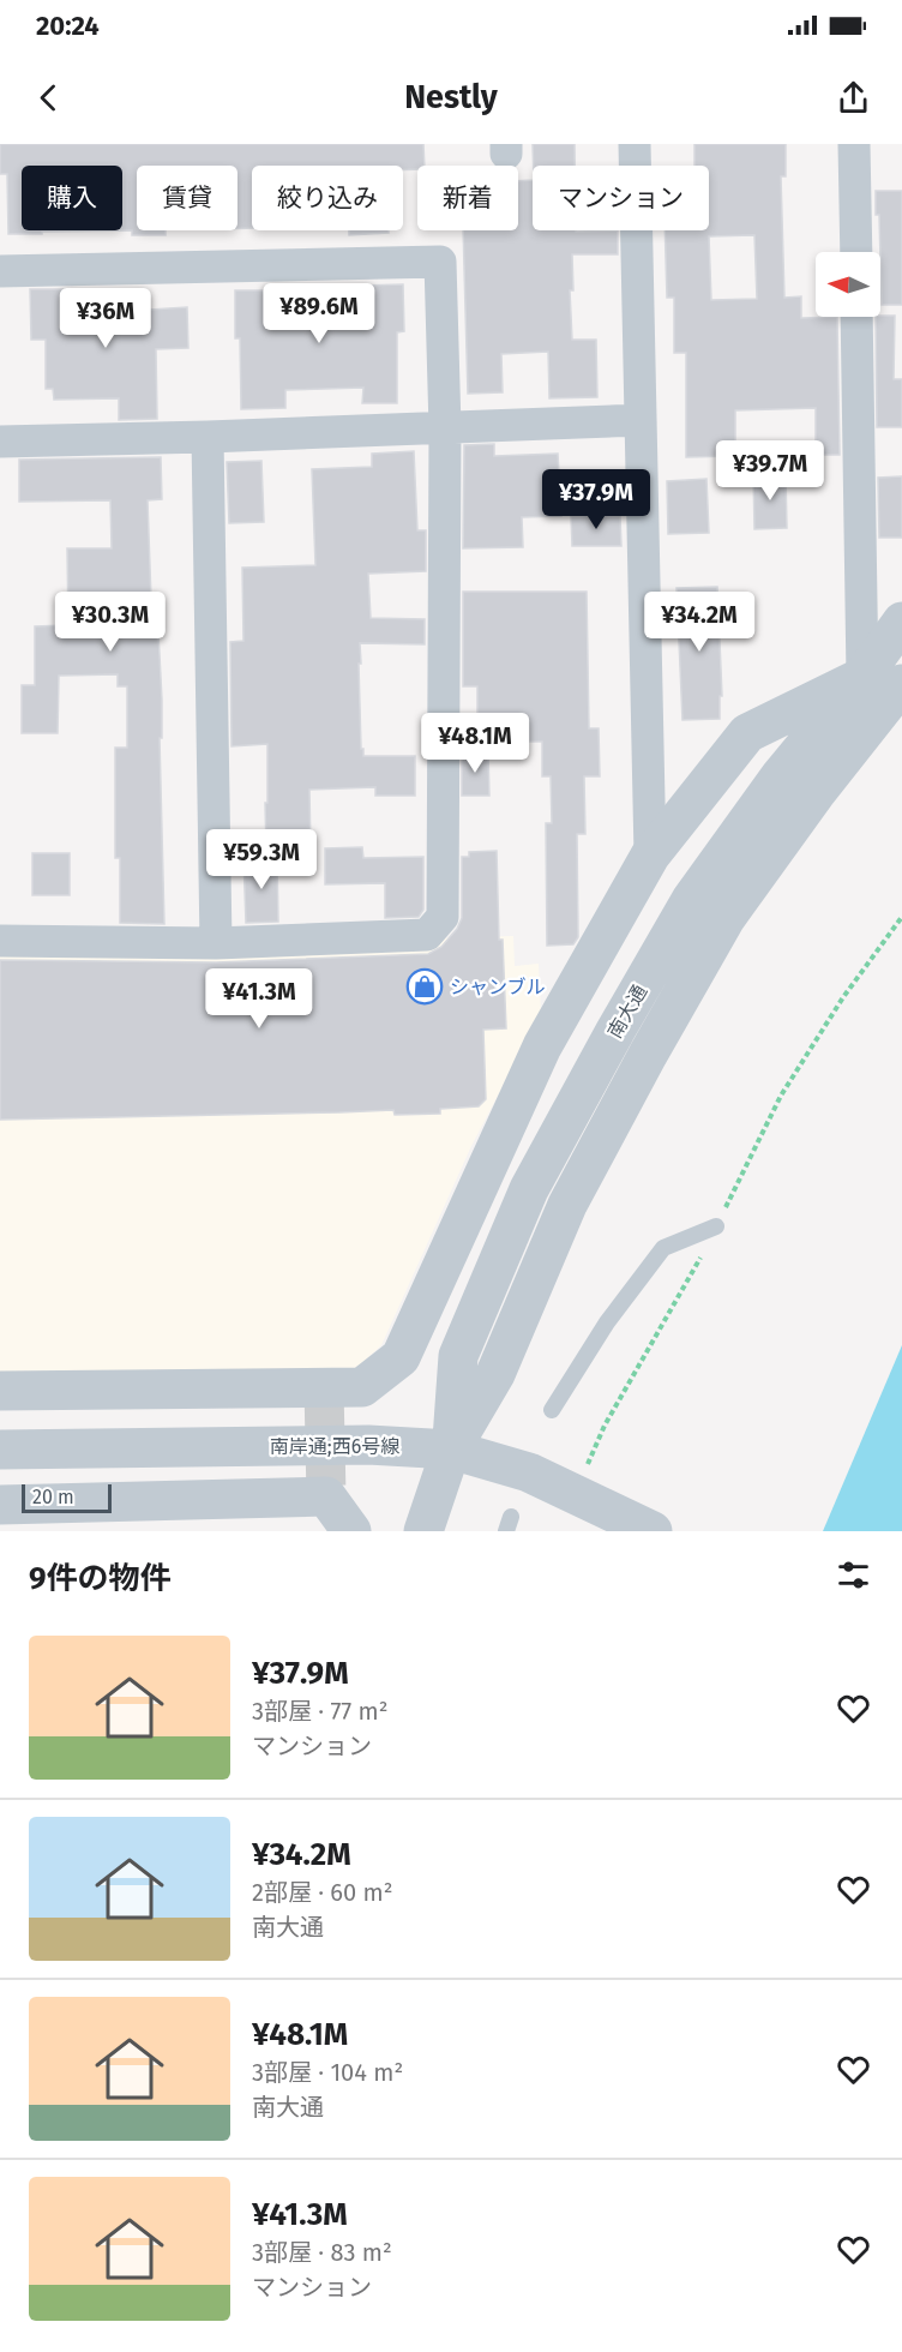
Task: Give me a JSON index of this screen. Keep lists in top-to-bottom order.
{
  "streets": {
    "street": ["南大通", "南岸通;西6号線"]
  },
  "crossings": [
    ["南大通", "南岸通;西6号線"]
  ],
  "places": {
    "shop": ["シャンブル"]
  },
  "scale_bar": "20 m",
  "north": "left",
  "page": {
    "status": "20:24",
    "header": "Nestly",
    "chip": [
      "購入",
      "賃貸",
      "絞り込み",
      "新着",
      "マンション"
    ],
    "price": [
      "¥89.6M",
      "¥36M",
      "¥39.7M",
      "¥37.9M",
      "¥30.3M",
      "¥34.2M",
      "¥48.1M",
      "¥59.3M",
      "¥41.3M"
    ],
    "scale": "20 m",
    "heading": "9件の物件",
    "list": [
      {
        "name": "¥37.9M",
        "note": "3部屋 · 77 m² · マンション"
      },
      {
        "name": "¥34.2M",
        "note": "2部屋 · 60 m² · 南大通"
      },
      {
        "name": "¥48.1M",
        "note": "3部屋 · 104 m² · 南大通"
      },
      {
        "name": "¥41.3M",
        "note": "3部屋 · 83 m² · マンション"
      }
    ]
  }
}
